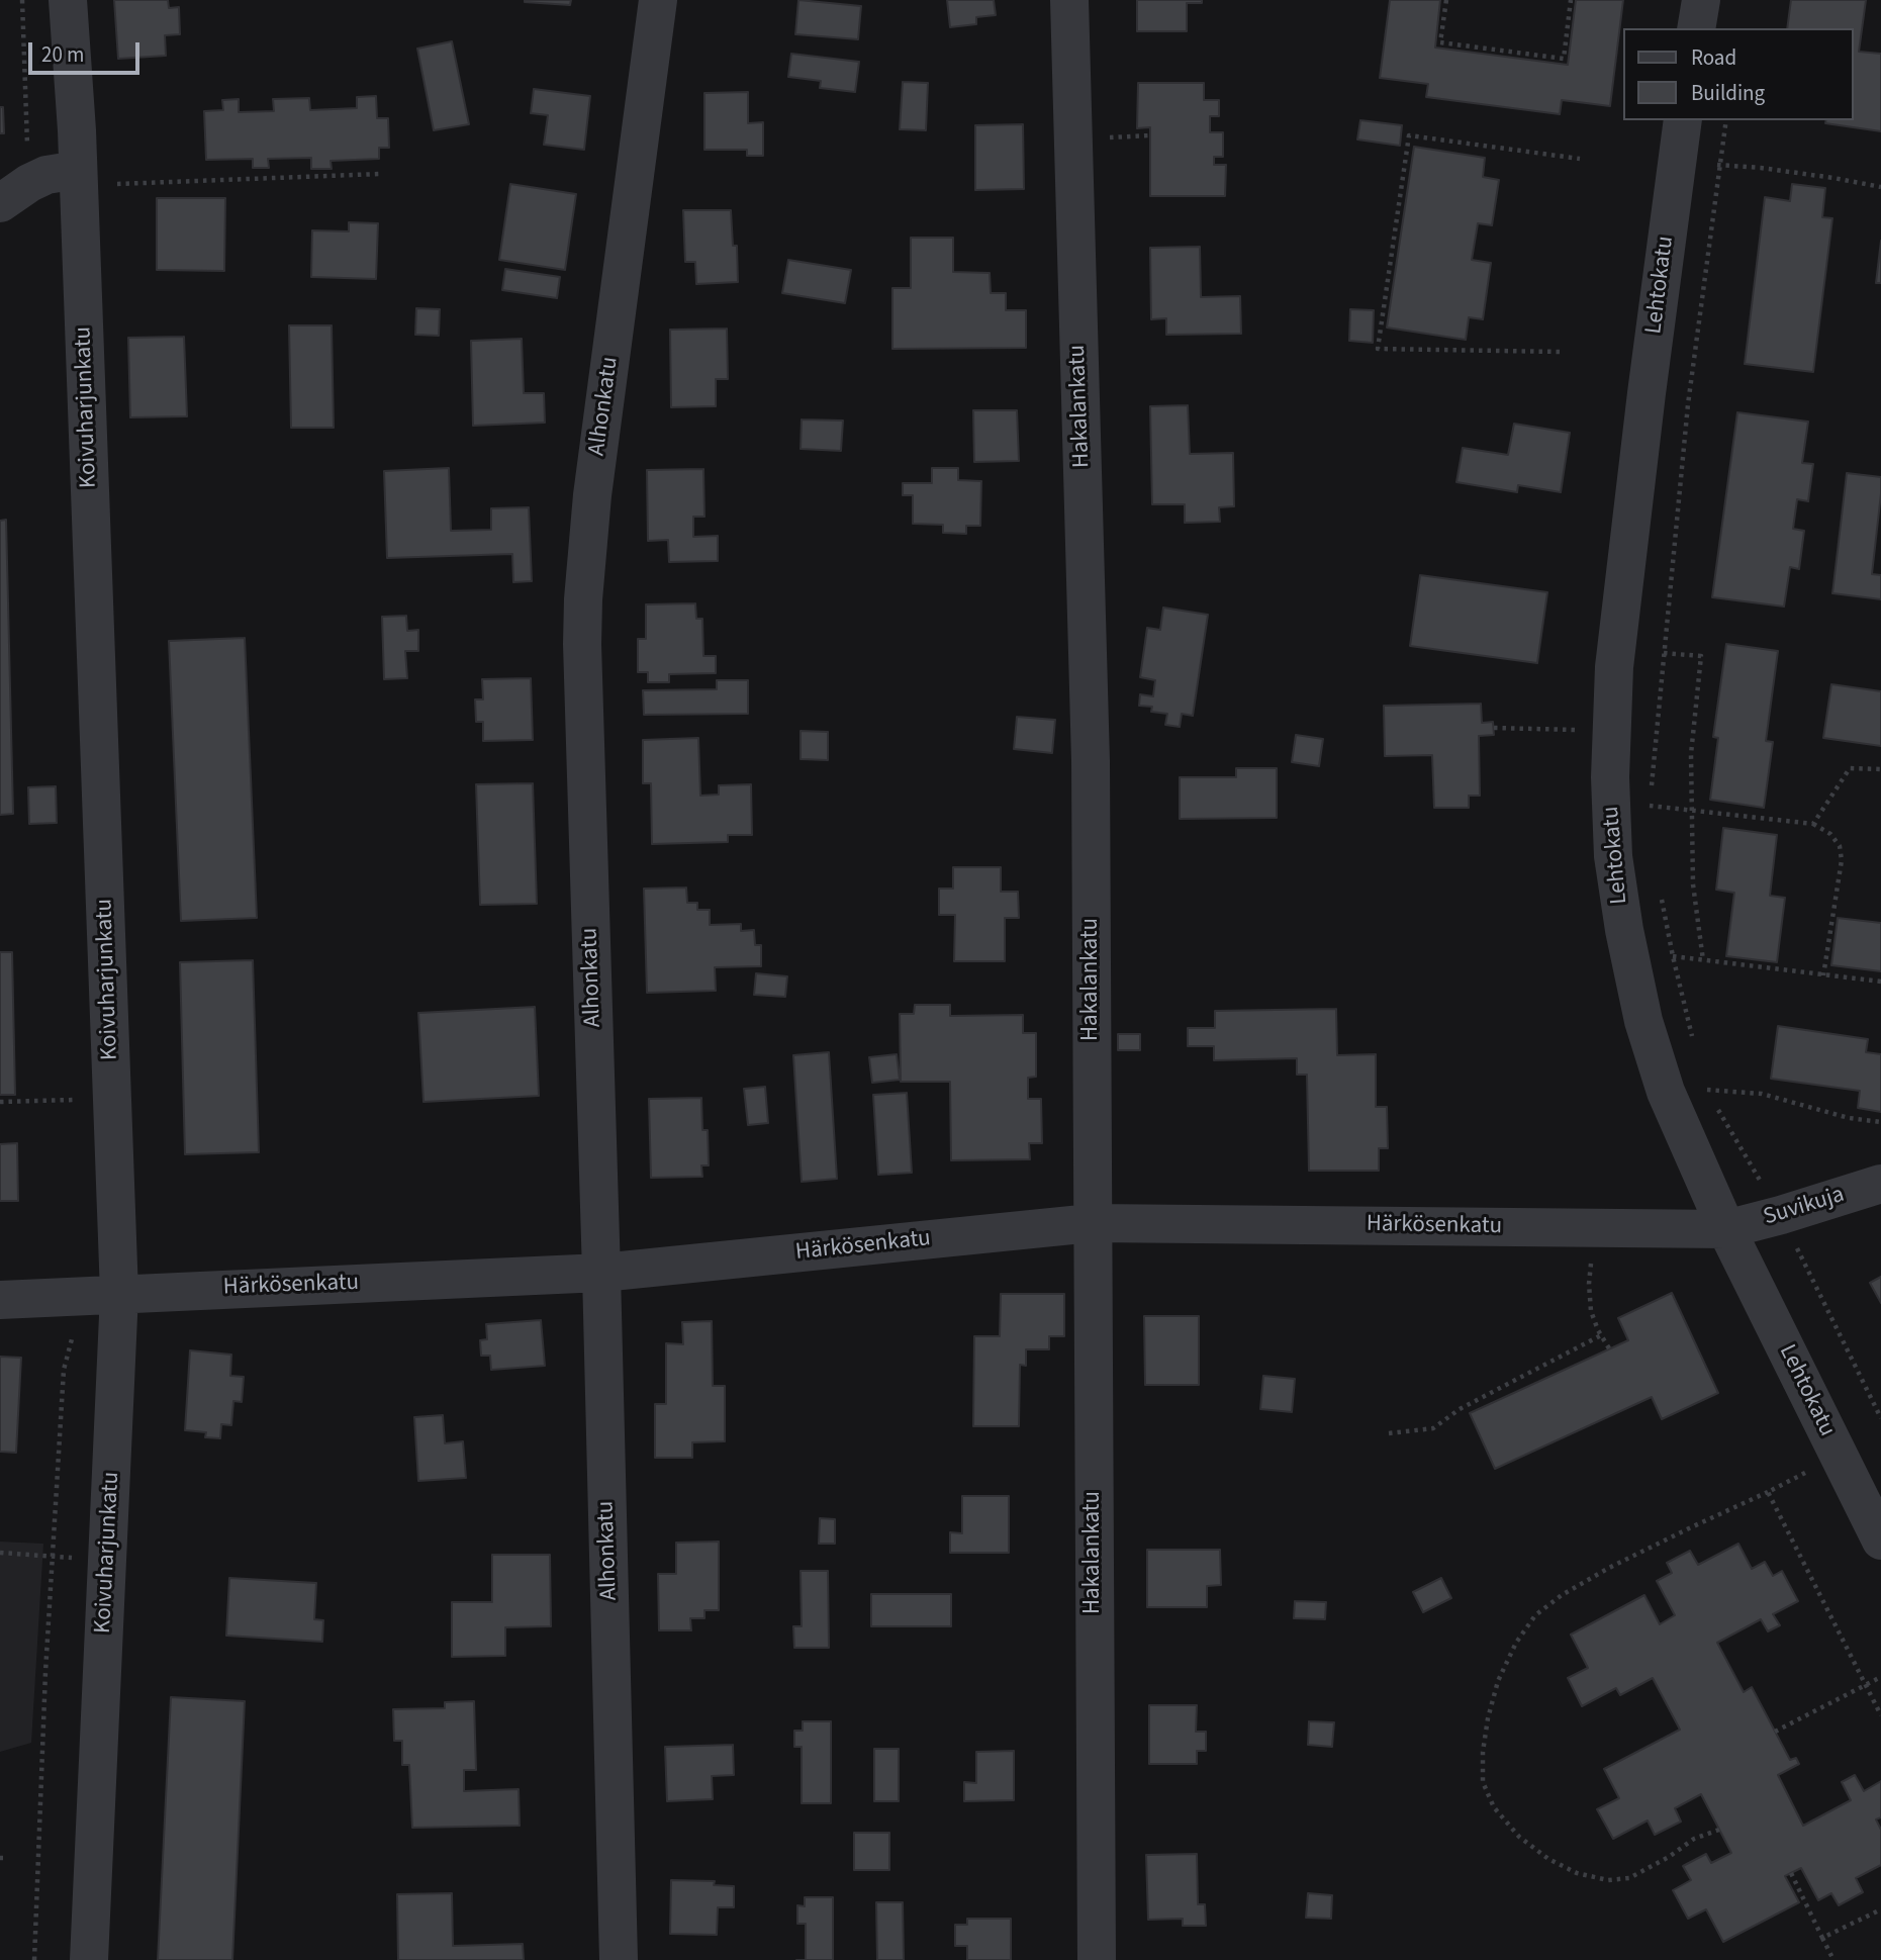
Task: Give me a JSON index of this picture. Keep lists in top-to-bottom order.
{
  "streets": {
    "street": [
      "Lehtokatu",
      "Alhonkatu",
      "Hakalankatu",
      "Koivuharjunkatu",
      "Suvikuja",
      "Härkösenkatu"
    ]
  },
  "crossings": [
    ["Lehtokatu", "Suvikuja"],
    ["Lehtokatu", "Härkösenkatu"],
    ["Alhonkatu", "Härkösenkatu"],
    ["Hakalankatu", "Härkösenkatu"],
    ["Koivuharjunkatu", "Härkösenkatu"],
    ["Suvikuja", "Härkösenkatu"]
  ],
  "legend": ["Road", "Building"],
  "scale_bar": "20 m"
}
